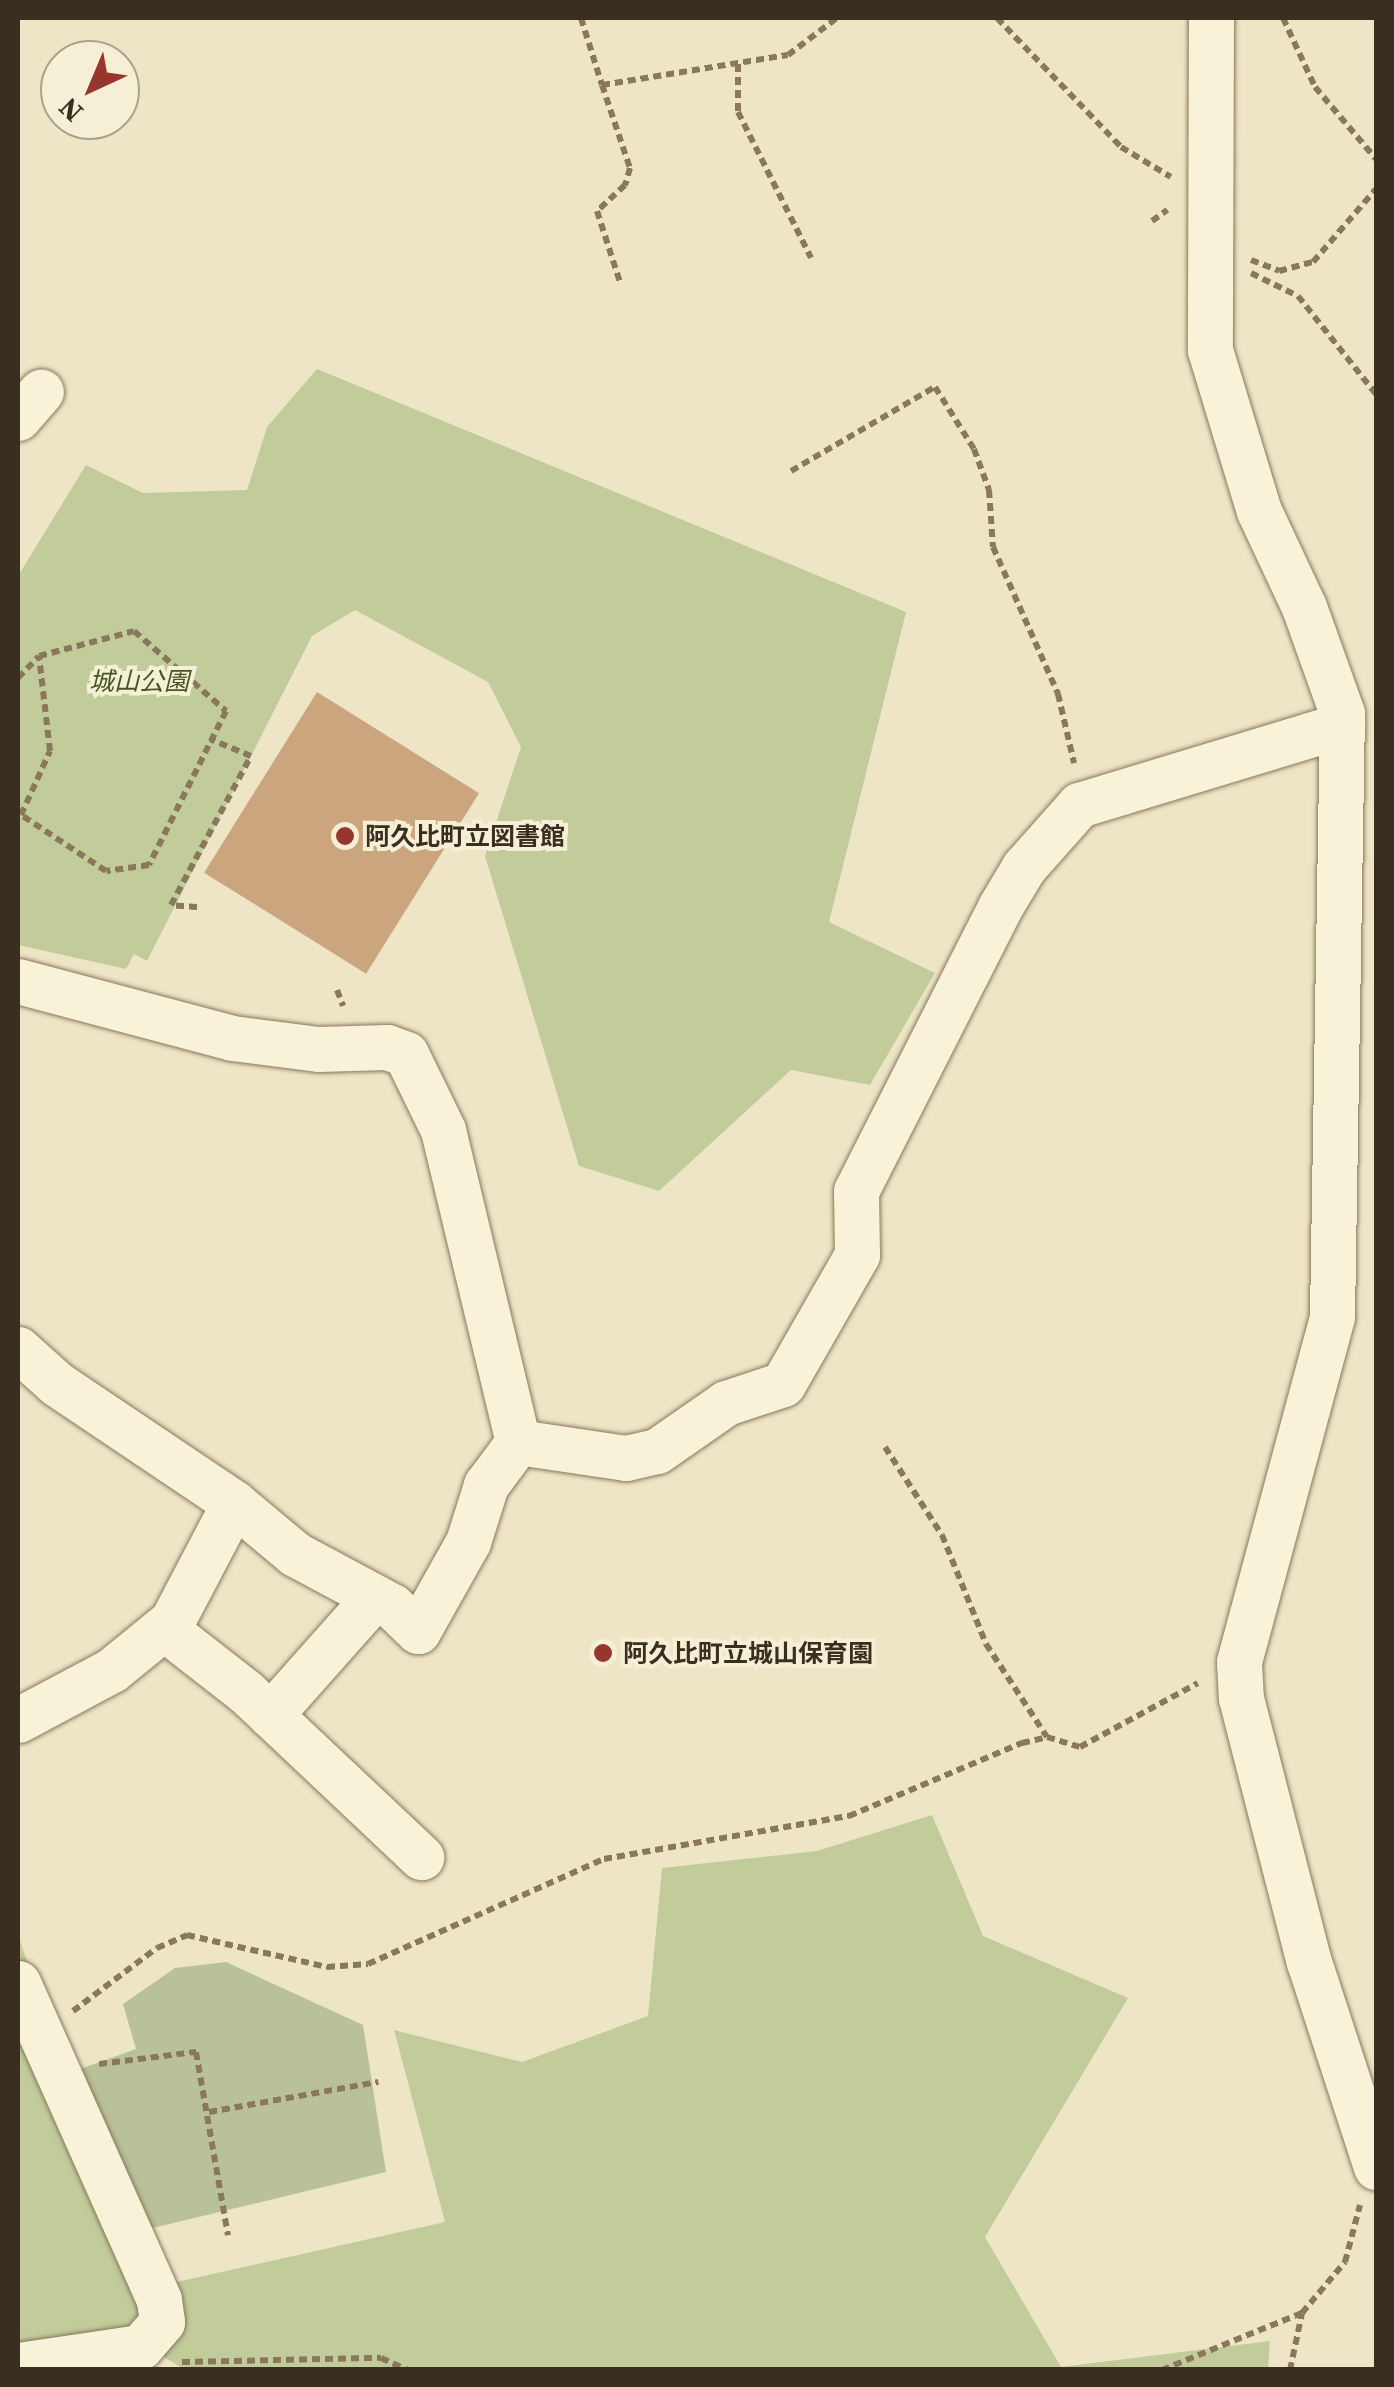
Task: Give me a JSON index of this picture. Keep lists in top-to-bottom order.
{
  "parks": ["城山公園"],
  "places": ["阿久比町立図書館", "阿久比町立城山保育園"],
  "north": "bottom left"
}
